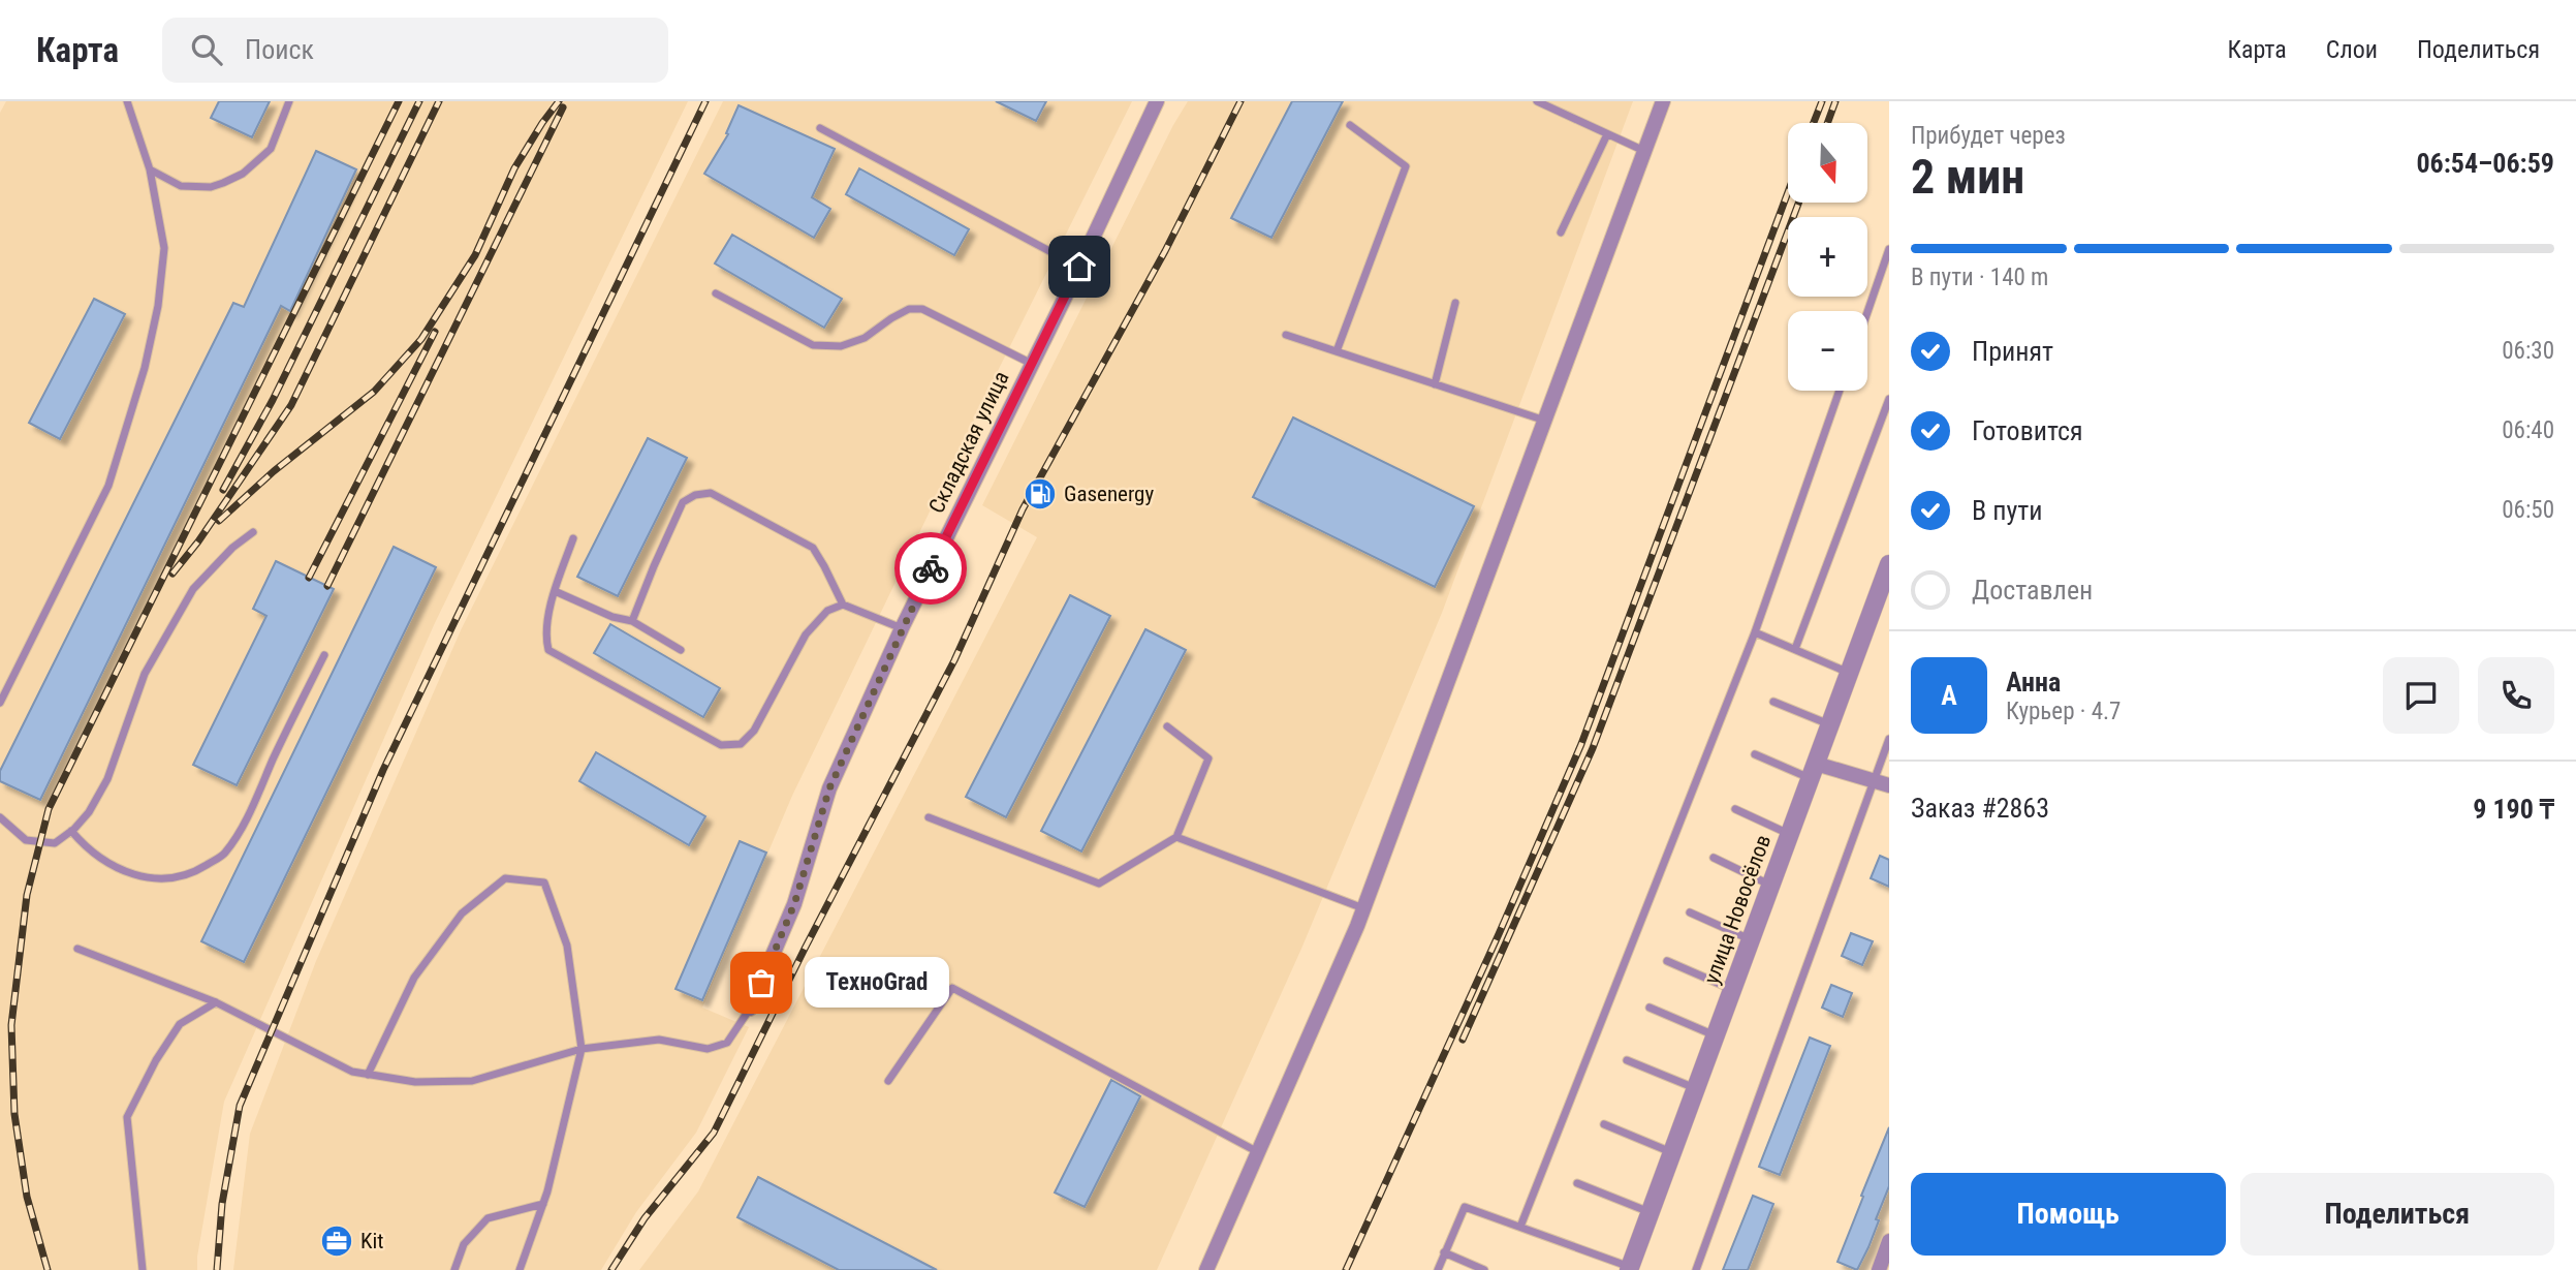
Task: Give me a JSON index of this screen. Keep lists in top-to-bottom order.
{
  "streets": {
    "street": ["Складская улица", "улица Новосёлов"]
  },
  "places": {
    "fuel station": ["Gasenergy"],
    "other": ["ТехноGrad"],
    "office": ["Kit"]
  },
  "north": "bottom",
  "page": {
    "header": "Карта",
    "search": "Поиск",
    "nav": ["Карта", "Слои", "Поделиться"],
    "heading": ["2 мин", "Прибудет через", "06:54–06:59"],
    "panel": [
      "Анна",
      "Курьер · 4.7",
      "Заказ #2863",
      "9 190 ₸"
    ],
    "map_buttons": ["+", "−"],
    "bar": "В пути · 140 m",
    "list": [
      ["Принят", "06:30"],
      ["Готовится", "06:40"],
      ["В пути", "06:50"],
      "Доставлен"
    ],
    "round": "А",
    "bubble": "ТехноGrad",
    "buttons": ["Помощь", "Поделиться"]
  }
}
